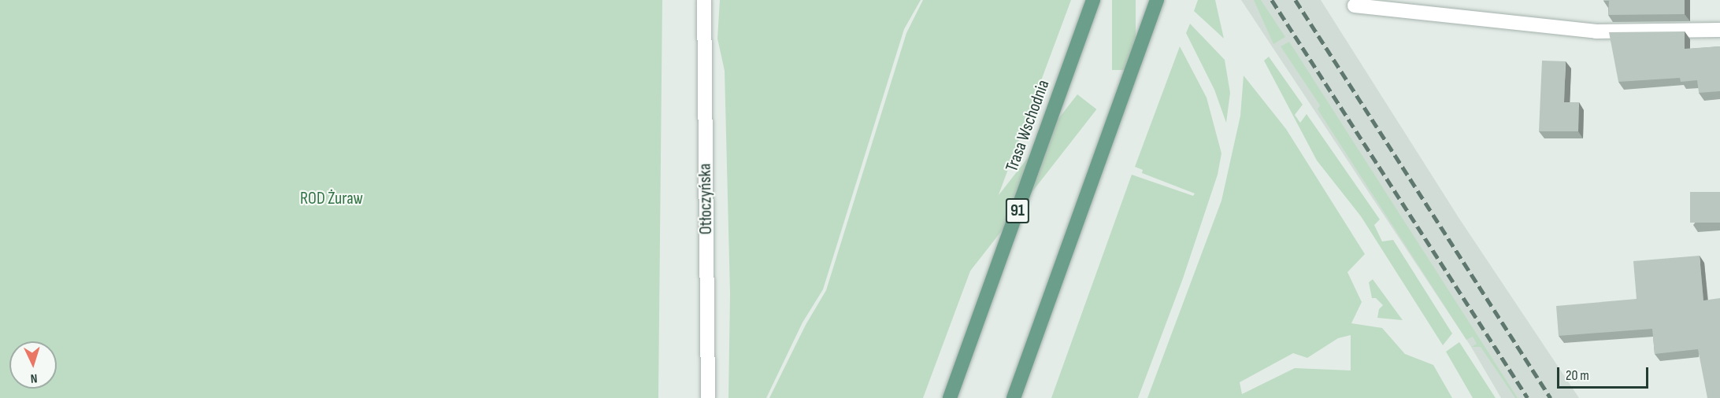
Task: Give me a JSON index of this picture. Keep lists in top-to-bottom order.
{
  "streets": {
    "main road": ["Trasa Wschodnia", "91"],
    "street": ["Otłoczyńska"]
  },
  "parks": ["ROD Żuraw"],
  "scale_bar": "20 m",
  "north": "bottom"
}
